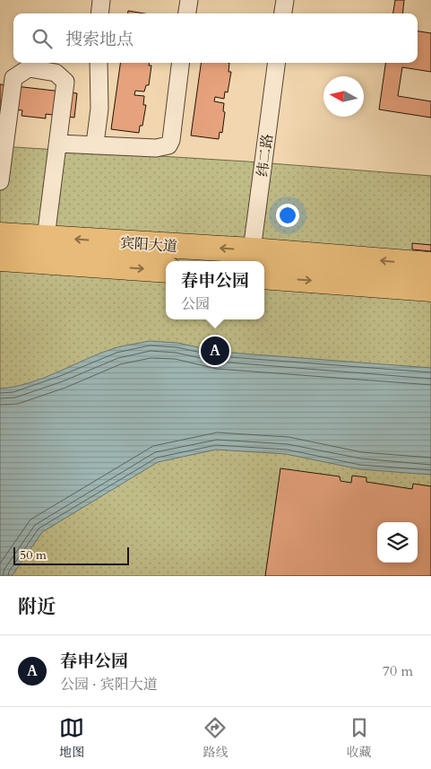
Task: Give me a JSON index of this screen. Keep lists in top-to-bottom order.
{
  "streets": {
    "highway": ["宾阳大道"],
    "street": ["纬二路"]
  },
  "crossings": [
    ["纬二路", "宾阳大道"]
  ],
  "scale_bar": "50 m",
  "north": "left",
  "page": {
    "search": "搜索地点",
    "popup": ["春申公园", "公园"],
    "pins": "A",
    "scale": "50 m",
    "heading": "附近",
    "list": [
      {
        "mark": "A",
        "name": "春申公园",
        "note": "公园 · 宾阳大道",
        "value": "70 m"
      }
    ],
    "nav": ["地图", "路线", "收藏"]
  }
}
